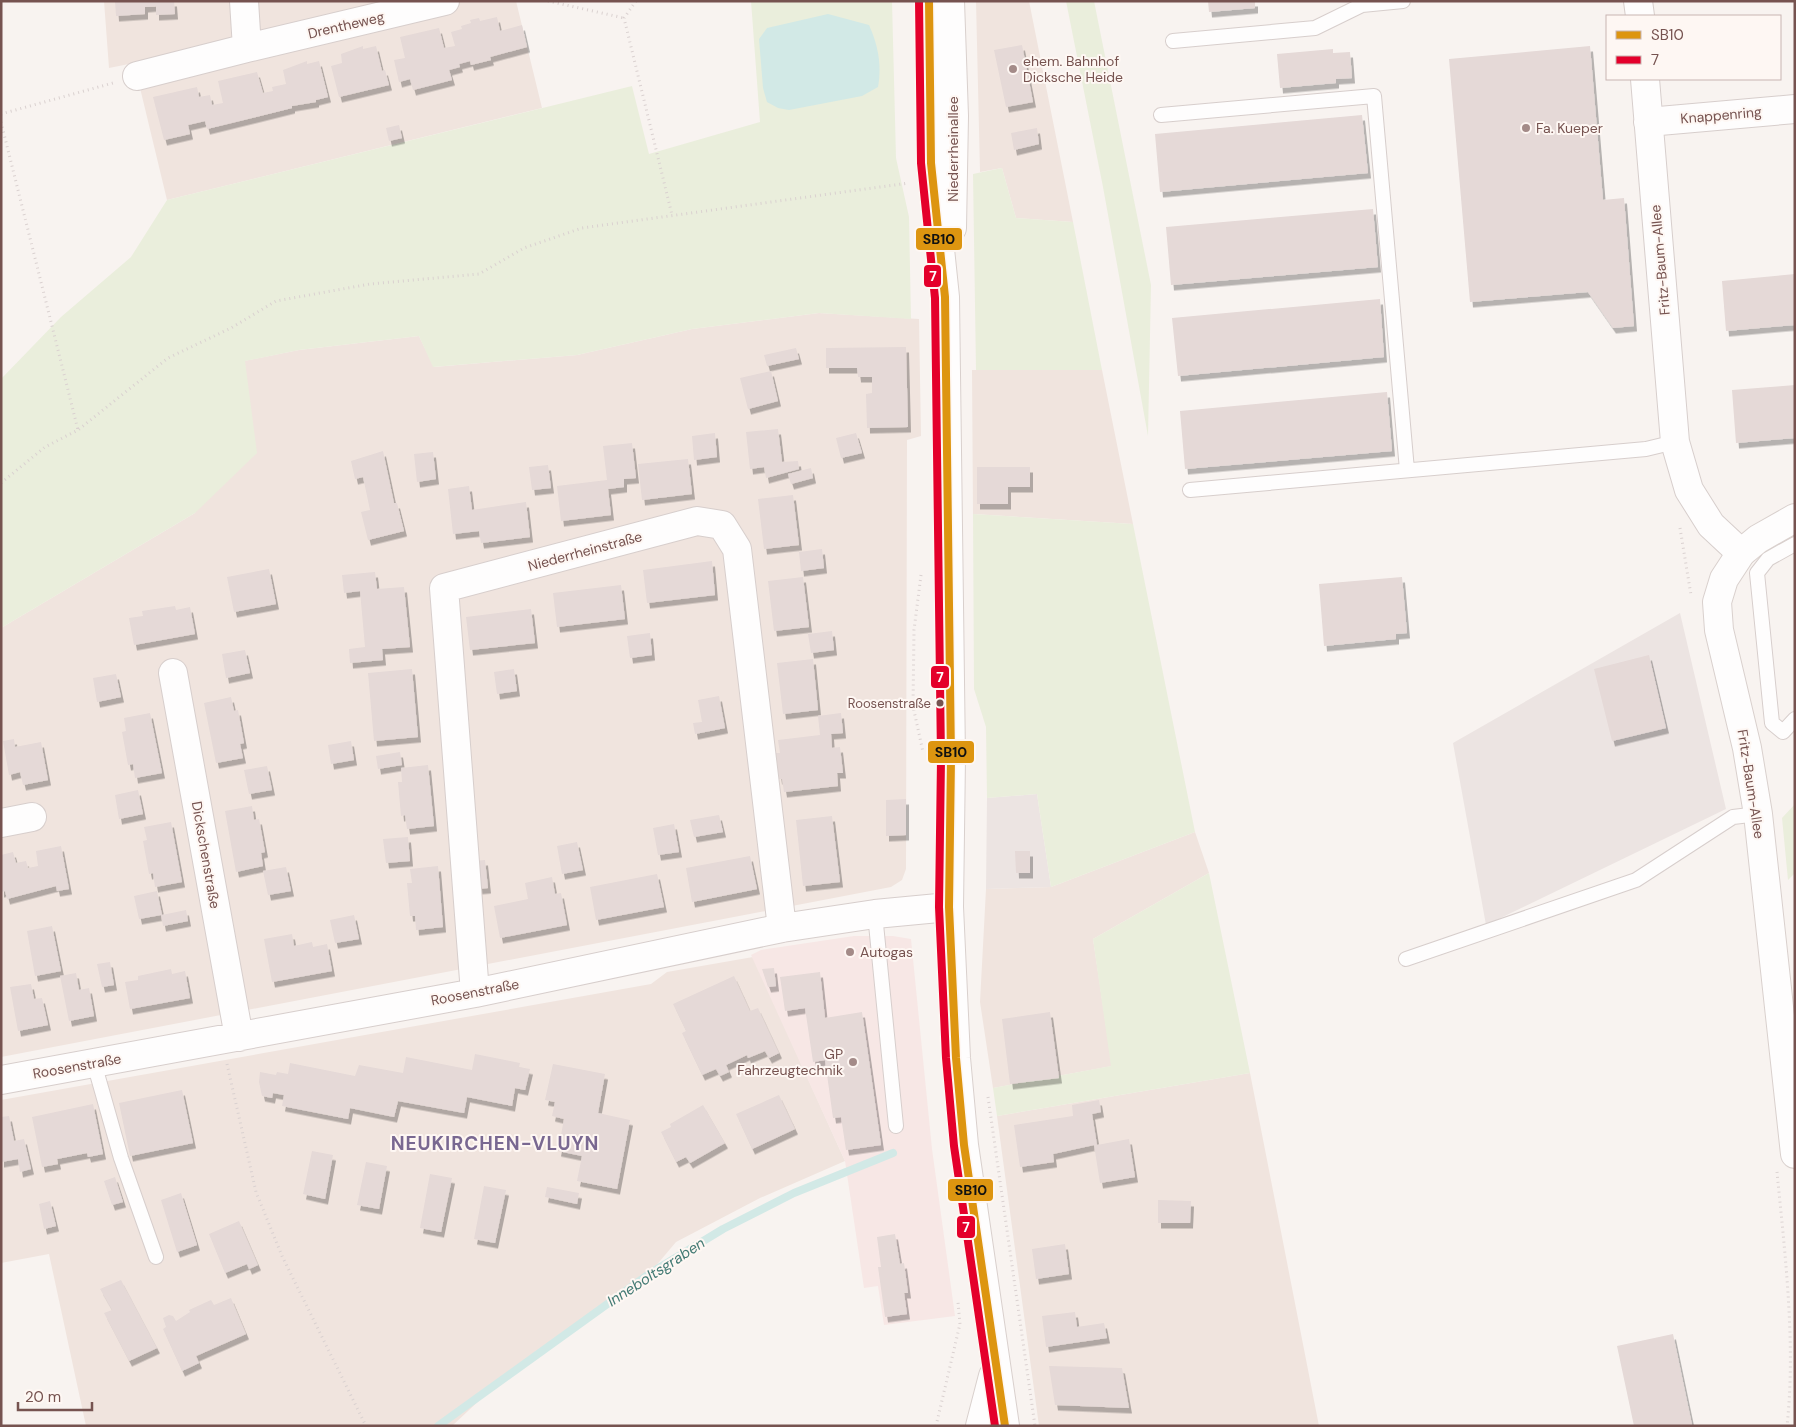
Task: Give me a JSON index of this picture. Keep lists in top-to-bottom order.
{
  "streets": {
    "street": [
      "Drentheweg",
      "Knappenring",
      "Niederrheinallee",
      "Fritz-Baum-Allee",
      "Niederrheinstraße",
      "Dickschenstraße",
      "Roosenstraße"
    ]
  },
  "crossings": [
    ["Knappenring", "Fritz-Baum-Allee"],
    ["Niederrheinallee", "Roosenstraße"],
    ["Niederrheinstraße", "Roosenstraße"],
    ["Dickschenstraße", "Roosenstraße"]
  ],
  "districts": ["NEUKIRCHEN-VLUYN"],
  "water": ["Inneboltsgraben"],
  "places": [
    "ehem. Bahnhof Dicksche Heide",
    "Fa. Kueper",
    "Roosenstraße",
    "Autogas",
    "GP Fahrzeugtechnik"
  ],
  "lines": ["transit line SB10", "transit line 7"],
  "legend": ["SB10", "7"],
  "scale_bar": "20 m"
}
